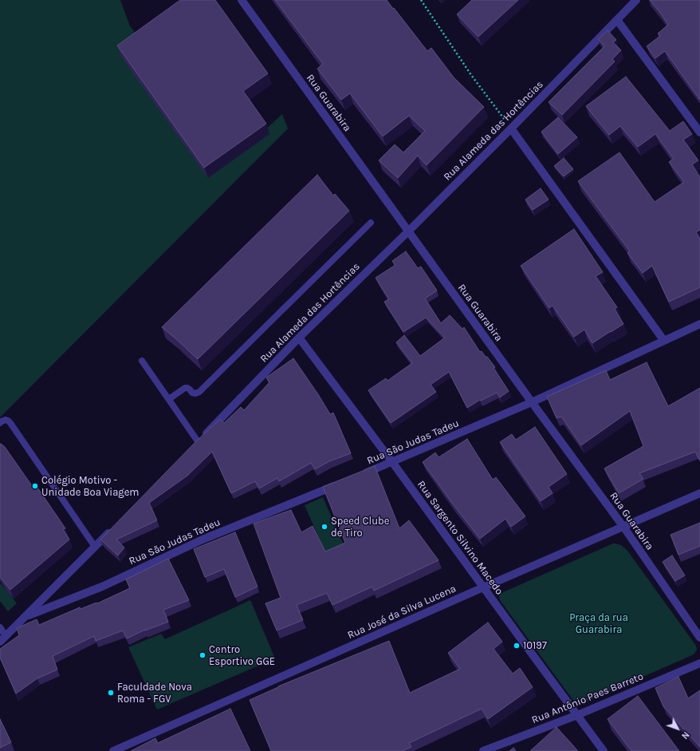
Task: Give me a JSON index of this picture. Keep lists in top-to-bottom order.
{
  "streets": {
    "street": [
      "Rua Guarabira",
      "Rua Alameda das Hortências",
      "Rua São Judas Tadeu",
      "Rua Sargento Silvino Macedo",
      "Rua José da Silva Lucena",
      "Rua Antônio Paes Barreto"
    ]
  },
  "crossings": [
    ["Rua Guarabira", "Rua Alameda das Hortências"],
    ["Rua Guarabira", "Rua São Judas Tadeu"],
    ["Rua Guarabira", "Rua José da Silva Lucena"],
    ["Rua Alameda das Hortências", "Rua Sargento Silvino Macedo"],
    ["Rua São Judas Tadeu", "Rua Sargento Silvino Macedo"],
    ["Rua Sargento Silvino Macedo", "Rua José da Silva Lucena"],
    ["Rua Sargento Silvino Macedo", "Rua Antônio Paes Barreto"]
  ],
  "parks": ["Praça da rua Guarabira"],
  "places": [
    "Colégio Motivo - Unidade Boa Viagem",
    "Speed Clube de Tiro",
    "10197",
    "Centro Esportivo GGE",
    "Faculdade Nova Roma - FGV"
  ],
  "north": "bottom right"
}
